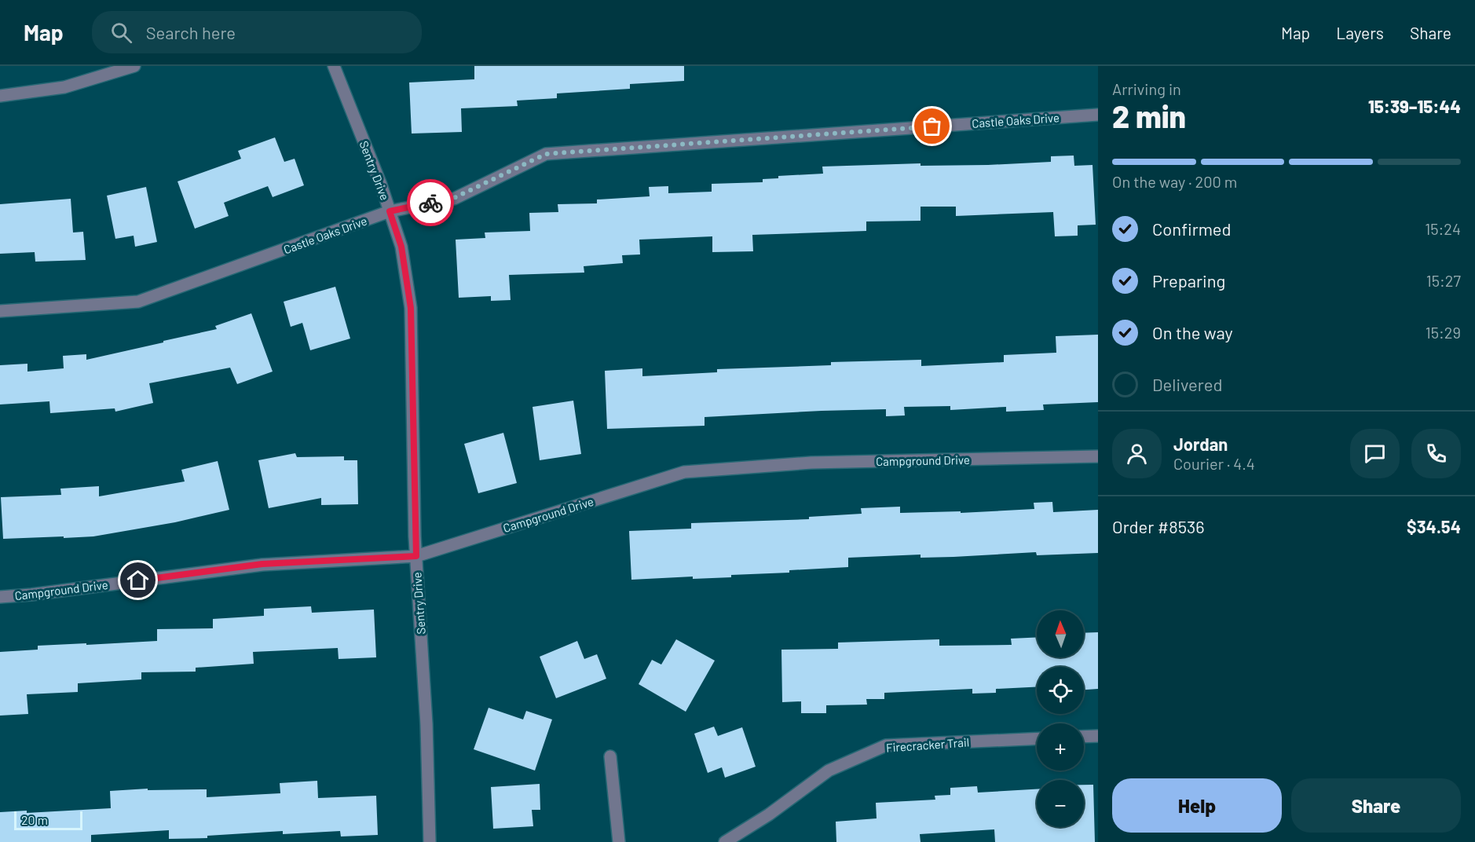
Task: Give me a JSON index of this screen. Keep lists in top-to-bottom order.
{
  "streets": {
    "street": [
      "Castle Oaks Drive",
      "Sentry Drive",
      "Campground Drive",
      "Firecracker Trail"
    ]
  },
  "crossings": [
    ["Castle Oaks Drive", "Sentry Drive"],
    ["Sentry Drive", "Campground Drive"]
  ],
  "scale_bar": "20 m",
  "north": "top",
  "page": {
    "header": "Map",
    "search": "Search here",
    "nav": ["Map", "Layers", "Share"],
    "heading": ["2 min", "Arriving in", "15:39–15:44"],
    "panel": [
      "Jordan",
      "Courier · 4.4",
      "Order #8536",
      "$34.54"
    ],
    "bar": "On the way · 200 m",
    "list": [
      ["Confirmed", "15:24"],
      ["Preparing", "15:27"],
      ["On the way", "15:29"],
      "Delivered"
    ],
    "map_buttons": ["+", "−"],
    "buttons": ["Help", "Share"],
    "scale": "20 m"
  }
}
